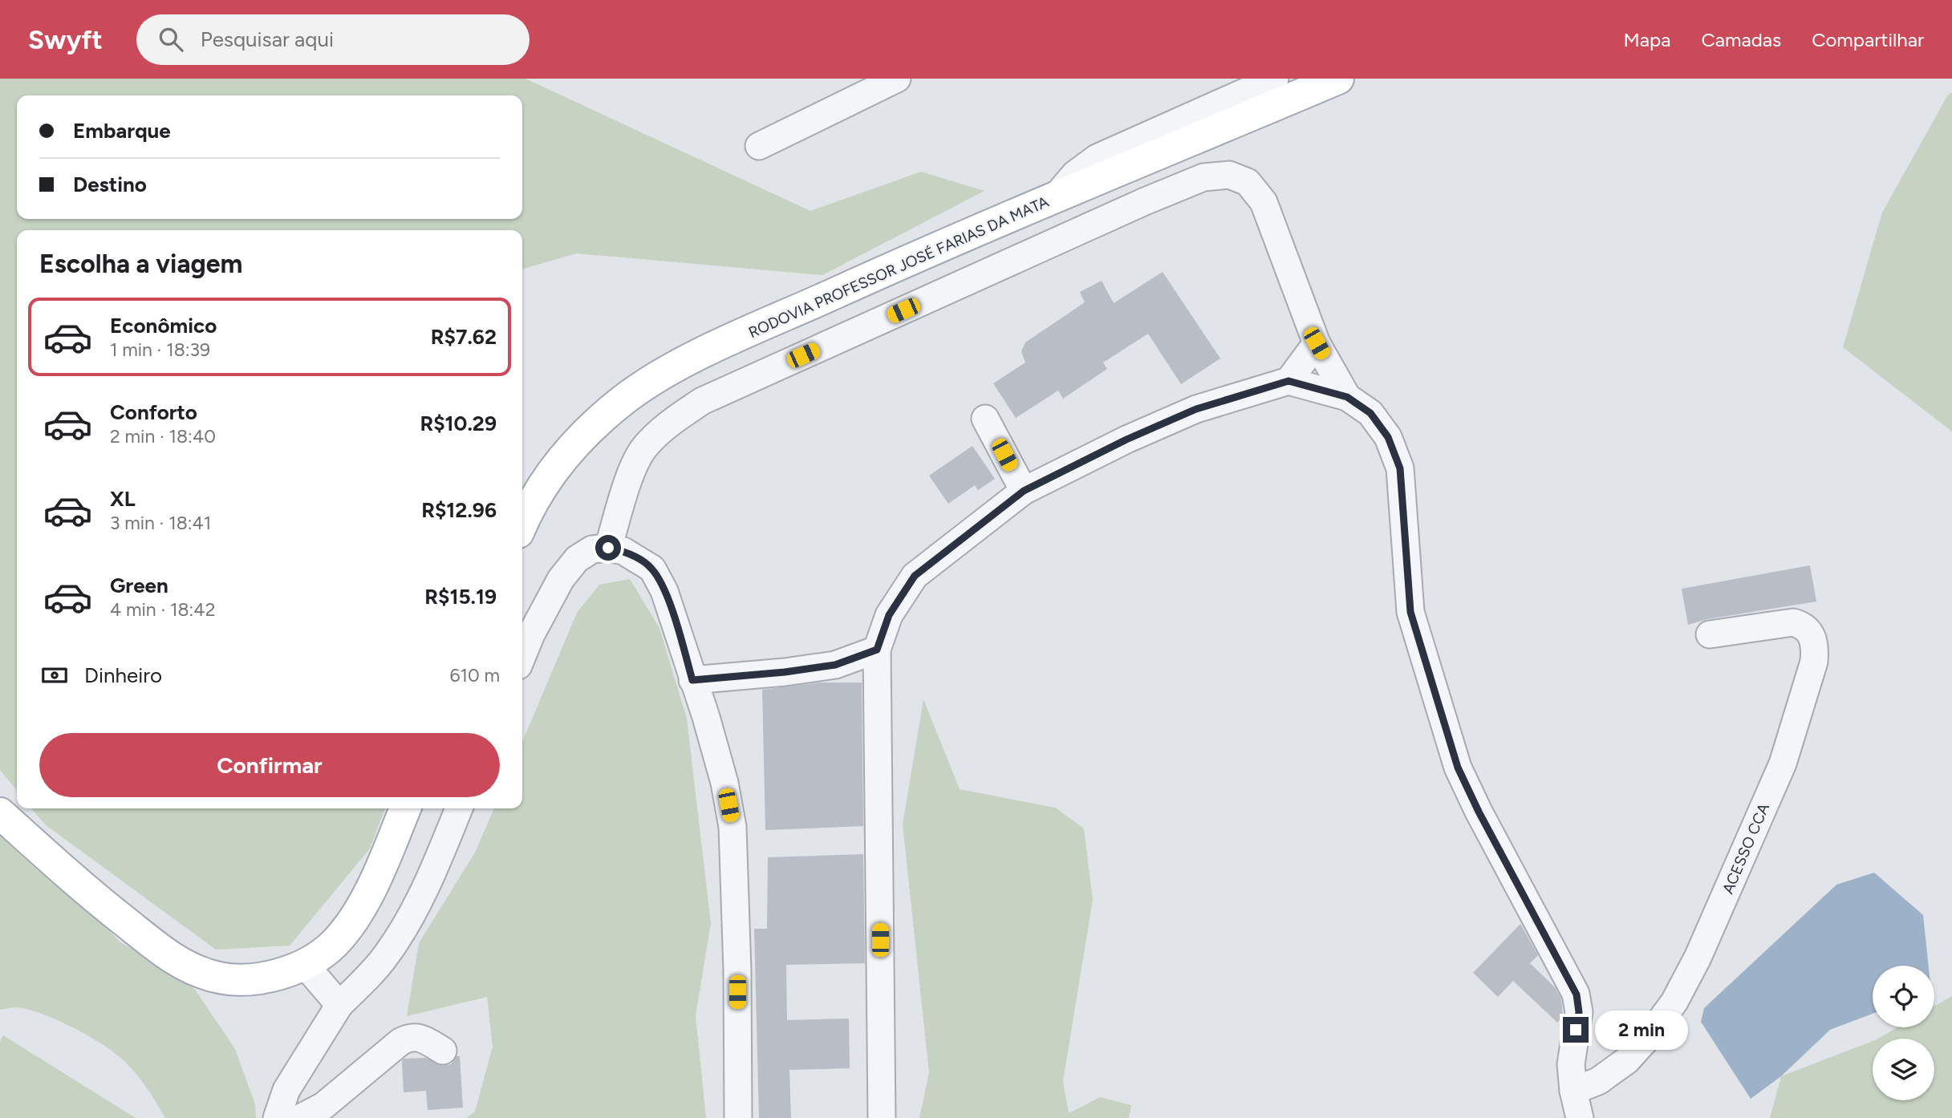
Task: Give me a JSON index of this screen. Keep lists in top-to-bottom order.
{
  "streets": {
    "main road": ["RODOVIA PROFESSOR JOSÉ FARIAS DA MATA"],
    "street": ["ACESSO CCA"]
  },
  "page": {
    "header": "Swyft",
    "search": "Pesquisar aqui",
    "nav": ["Mapa", "Camadas", "Compartilhar"],
    "banner": ["Embarque", "Destino"],
    "heading": "Escolha a viagem",
    "list": [
      {
        "name": "Econômico",
        "note": "1 min · 18:39",
        "value": "R$7.62"
      },
      {
        "name": "Conforto",
        "note": "2 min · 18:40",
        "value": "R$10.29"
      },
      {
        "name": "XL",
        "note": "3 min · 18:41",
        "value": "R$12.96"
      },
      {
        "name": "Green",
        "note": "4 min · 18:42",
        "value": "R$15.19"
      }
    ],
    "pay": ["Dinheiro", "610 m"],
    "buttons": "Confirmar",
    "bubble": "2 min"
  }
}
